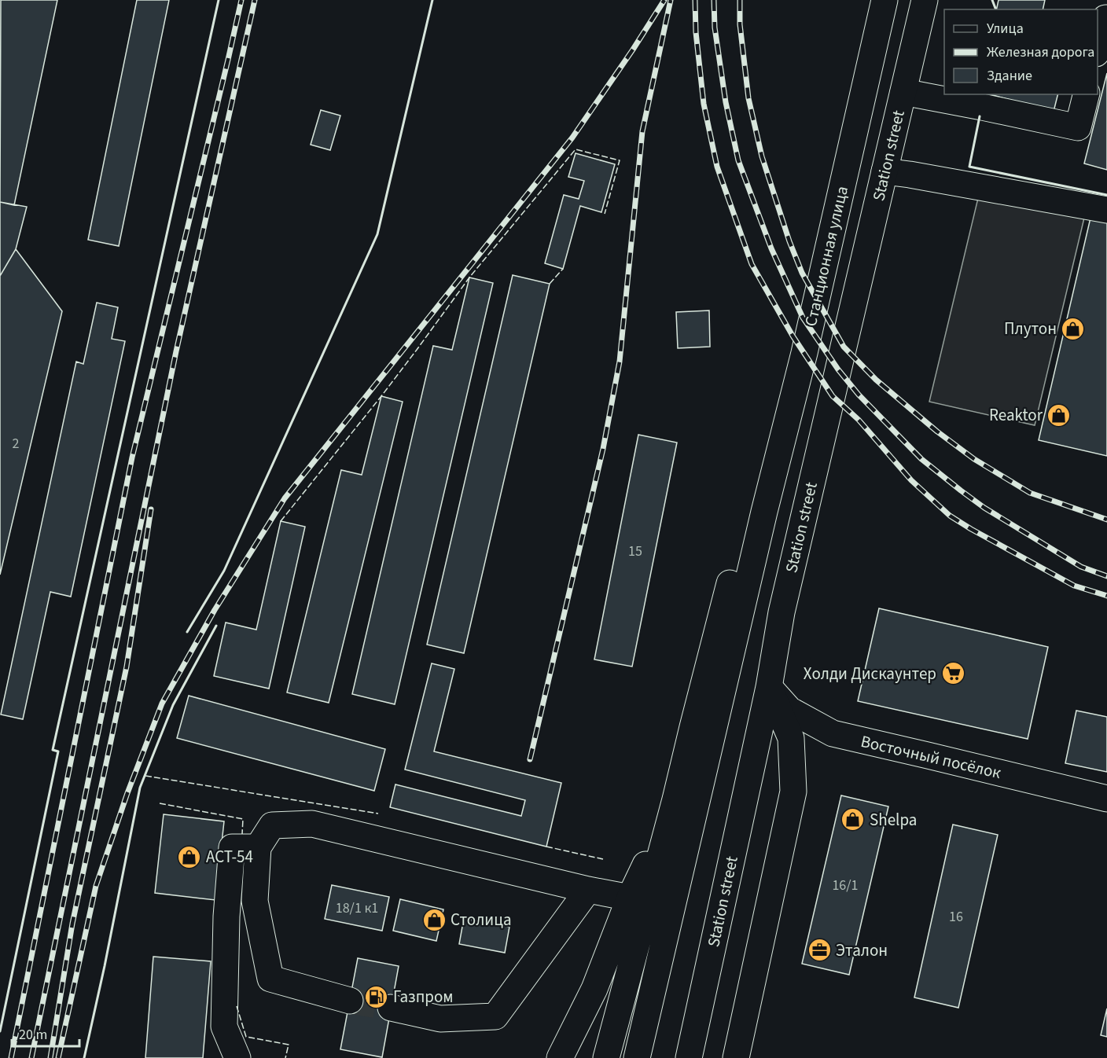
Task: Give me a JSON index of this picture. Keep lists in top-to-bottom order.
{
  "streets": {
    "main road": ["Station street", "Станционная улица", "Восточный посёлок"]
  },
  "crossings": [
    ["Station street", "Восточный посёлок"]
  ],
  "places": {
    "shop": [
      "Плутон",
      "Reaktor",
      "Shelpa",
      "АСТ-54",
      "Столица"
    ],
    "supermarket": ["Холди Дискаунтер"],
    "office": ["Эталон"],
    "fuel station": ["Газпром"]
  },
  "house_numbers": [
    "2",
    "15",
    "16/1",
    "18/1 к1",
    "16"
  ],
  "legend": ["Улица", "Железная дорога", "Здание"],
  "scale_bar": "20 m"
}
